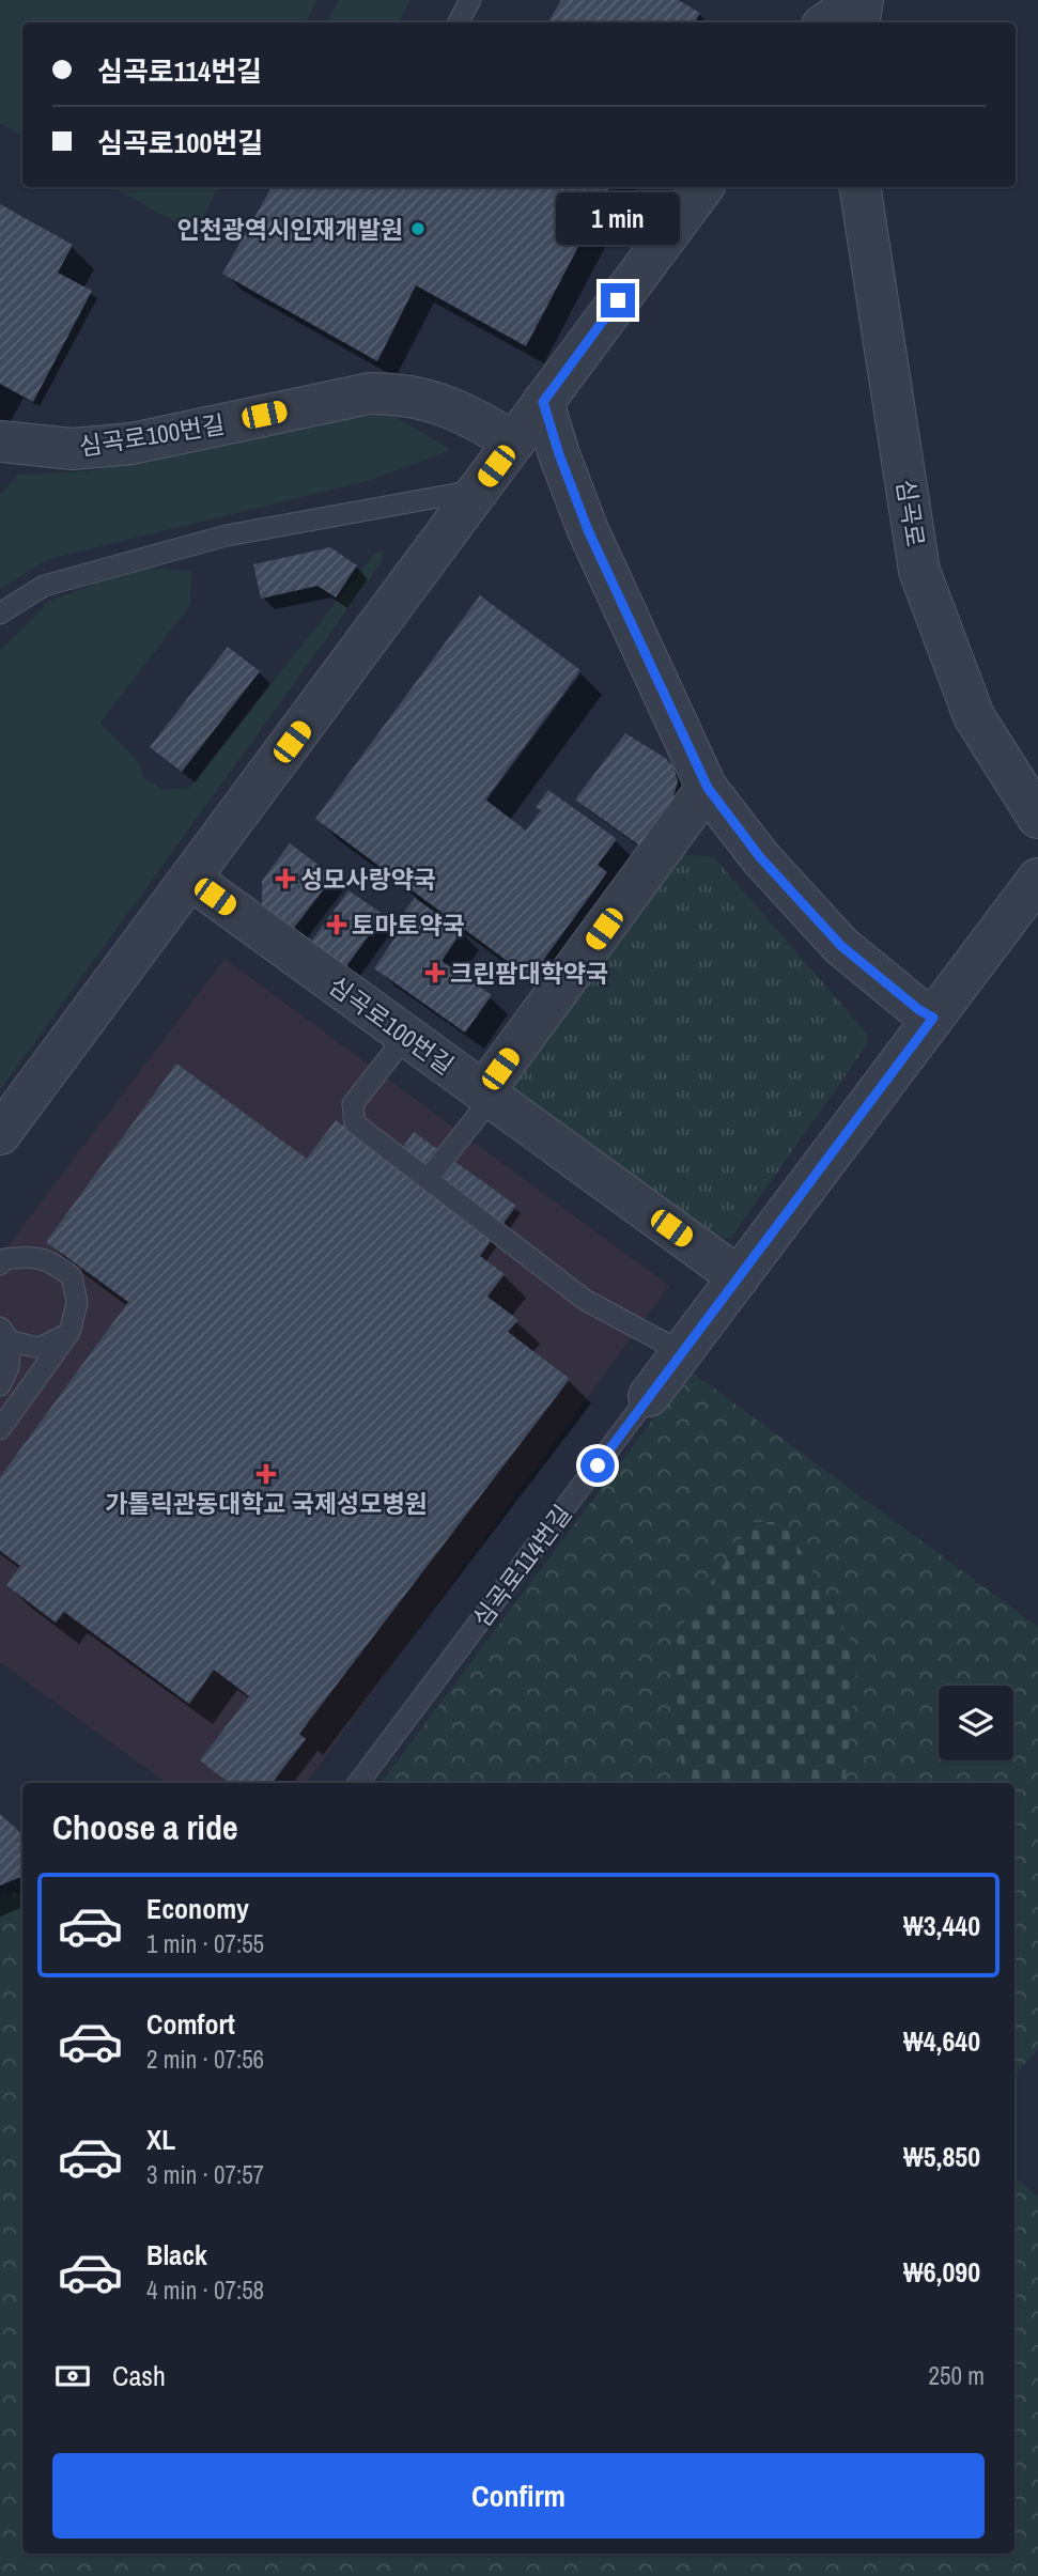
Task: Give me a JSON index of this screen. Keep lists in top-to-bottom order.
{
  "streets": {
    "street": ["심곡로100번길", "심곡로", "심곡로114번길"]
  },
  "crossings": [
    ["심곡로100번길", "심곡로114번길"]
  ],
  "places": {
    "other": ["인천광역시인재개발원"],
    "health": [
      "성모사랑약국",
      "토마토약국",
      "크린팜대학약국",
      "가톨릭관동대학교 국제성모병원"
    ]
  },
  "page": {
    "banner": ["심곡로114번길", "심곡로100번길"],
    "bubble": "1 min",
    "heading": "Choose a ride",
    "list": [
      {
        "name": "Economy",
        "note": "1 min · 07:55",
        "value": "₩3,440"
      },
      {
        "name": "Comfort",
        "note": "2 min · 07:56",
        "value": "₩4,640"
      },
      {
        "name": "XL",
        "note": "3 min · 07:57",
        "value": "₩5,850"
      },
      {
        "name": "Black",
        "note": "4 min · 07:58",
        "value": "₩6,090"
      }
    ],
    "pay": ["Cash", "250 m"],
    "buttons": "Confirm"
  }
}
